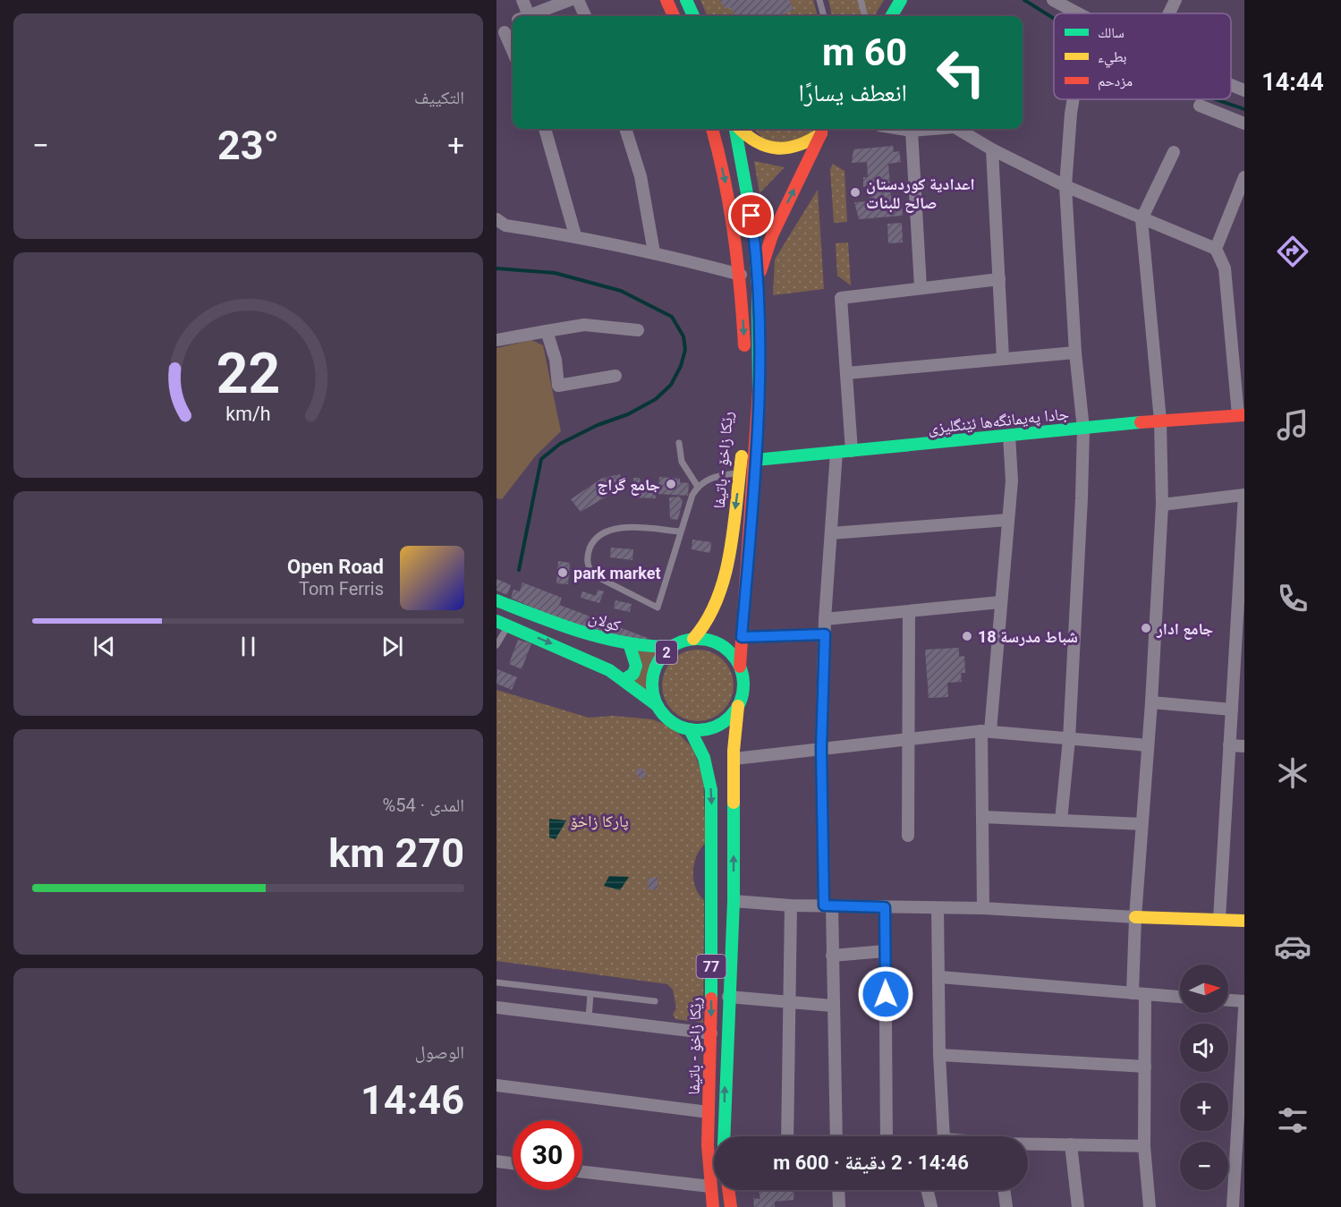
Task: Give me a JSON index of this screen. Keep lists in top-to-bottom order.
{
  "streets": {
    "main road": [
      "جادا په‌يمانگه‌ها ئێنگليزى",
      "رێکا زاخۆ - باتیفا",
      "كولان",
      "2",
      "77"
    ]
  },
  "crossings": [
    ["جادا په‌يمانگه‌ها ئێنگليزى", "رێکا زاخۆ - باتیفا"],
    ["رێکا زاخۆ - باتیفا", "كولان"],
    ["رێکا زاخۆ - باتیفا", "2"],
    ["كولان", "2"]
  ],
  "parks": ["پارکا زاخۆ"],
  "places": [
    "اعدادية كوردستان صالح للبنات",
    "جامع گراج",
    "park market",
    "جامع ادار",
    "18 شباط مدرسة"
  ],
  "legend": ["سالك", "بطيء", "مزدحم"],
  "north": "right",
  "page": {
    "tabs": "14:44",
    "tile": [
      "التكييف",
      ["المدى · 54%", "270 km"],
      ["الوصول", "14:46"]
    ],
    "turn": ["60 m", "انعطف يسارًا"],
    "heat": ["−", "23°", "+"],
    "song": ["Open Road", "Tom Ferris"],
    "map_buttons": ["+", "−"],
    "limit": "30",
    "trip": "14:46 · 2 دقيقة · 600 m",
    "gauge": ["22", "km/h"]
  }
}
